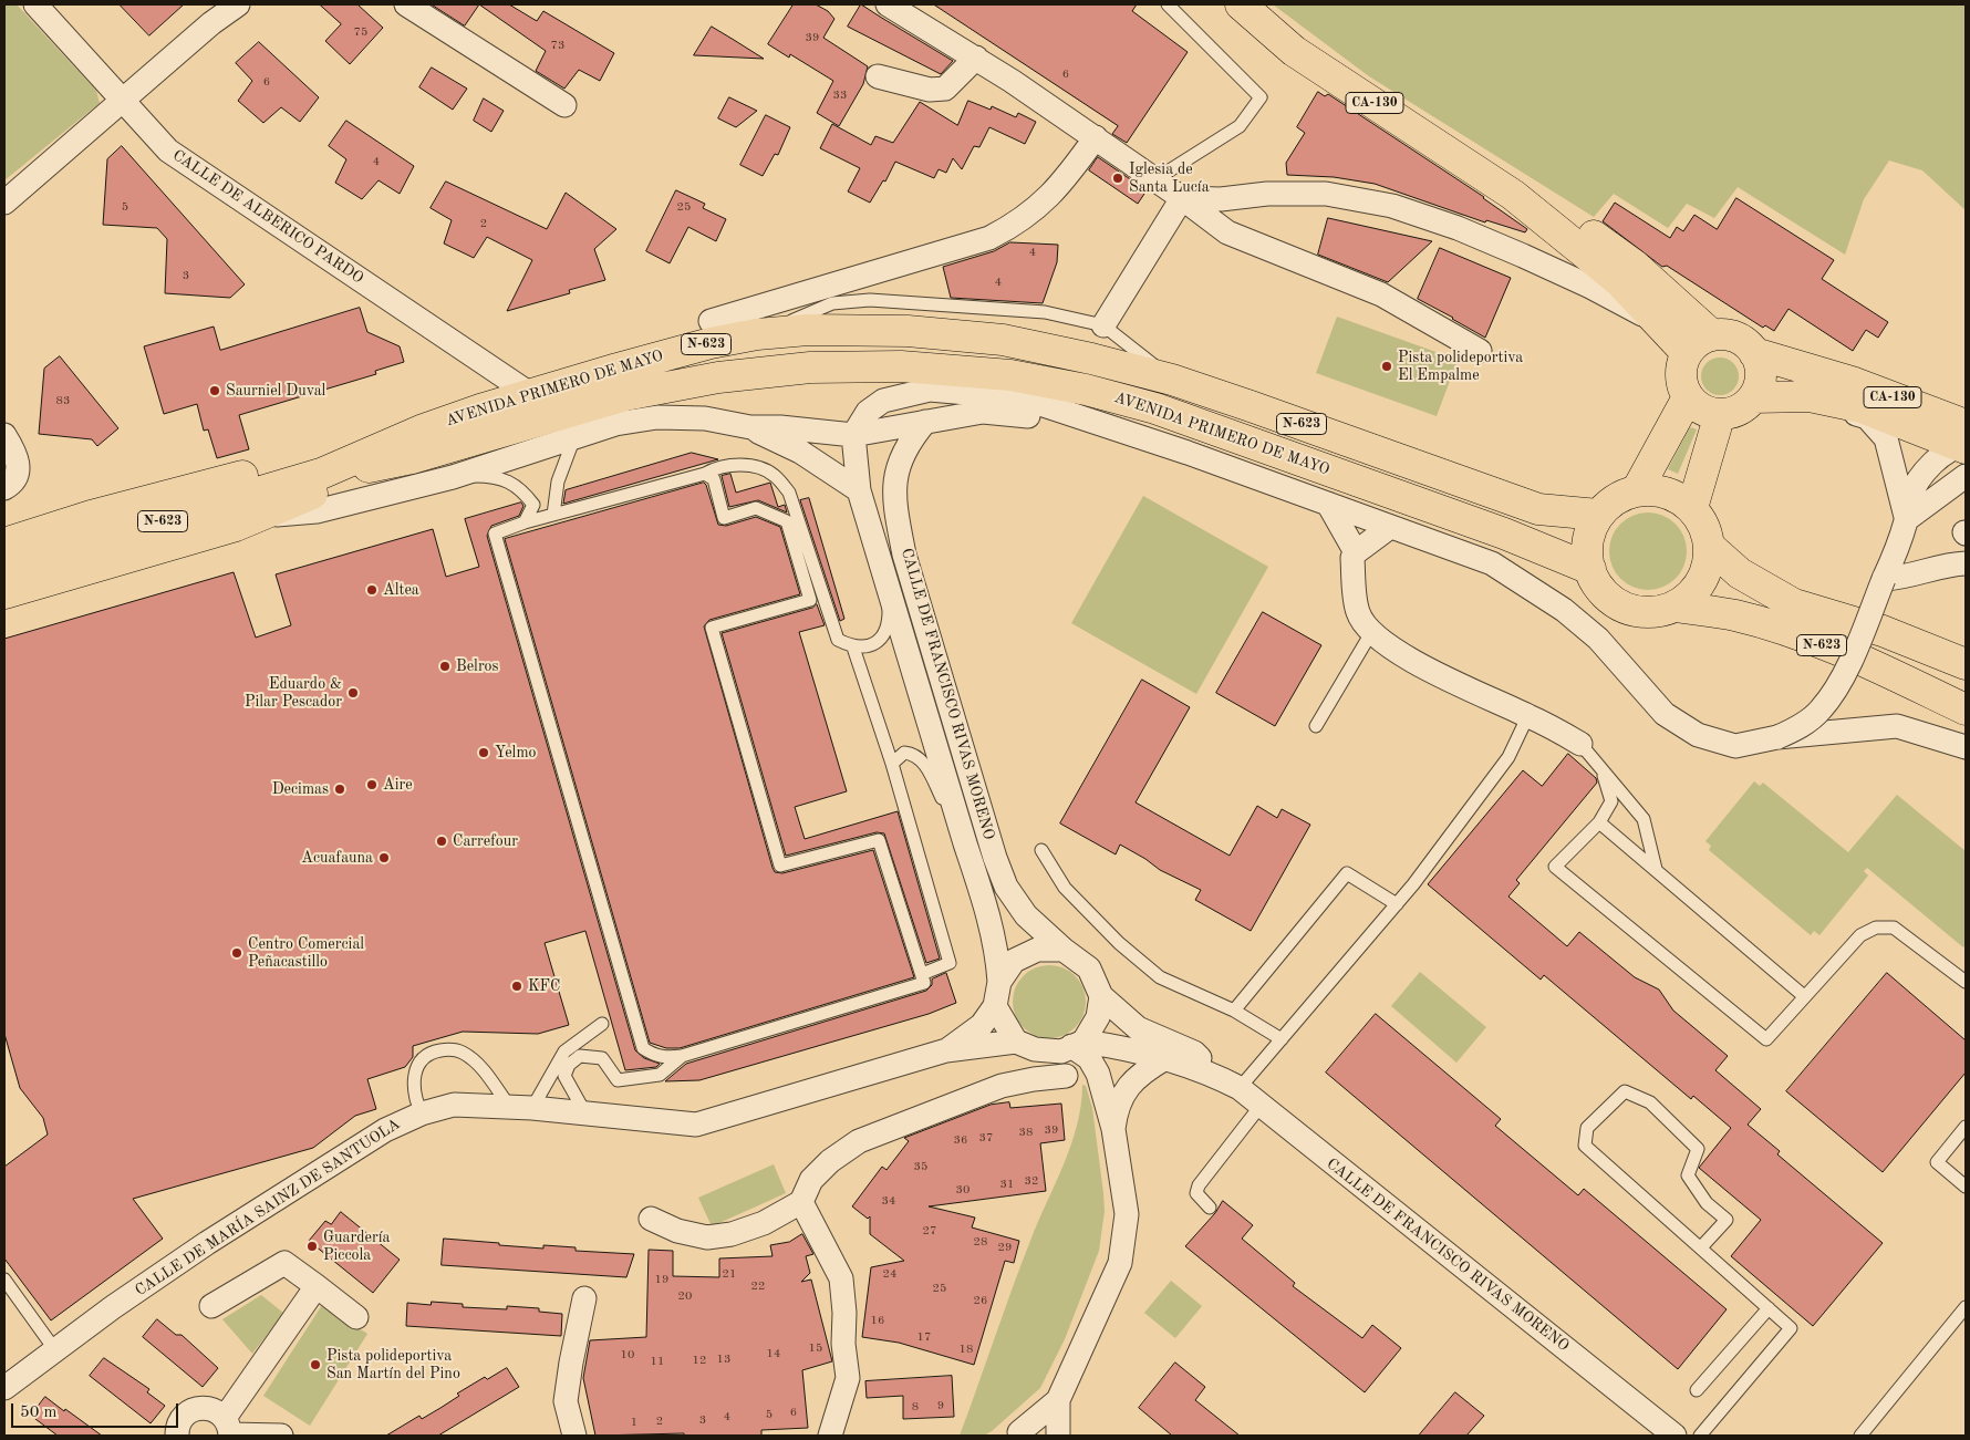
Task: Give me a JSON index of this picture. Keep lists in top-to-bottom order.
{
  "streets": {
    "main road": ["CA-130", "N-623", "AVENIDA PRIMERO DE MAYO"],
    "street": ["CALLE DE ALBERICO PARDO", "CALLE DE FRANCISCO RIVAS MORENO", "CALLE DE MARÍA SAINZ DE SANTUOLA"]
  },
  "crossings": [
    ["CA-130", "AVENIDA PRIMERO DE MAYO"],
    ["CALLE DE ALBERICO PARDO", "AVENIDA PRIMERO DE MAYO"],
    ["N-623", "AVENIDA PRIMERO DE MAYO"],
    ["AVENIDA PRIMERO DE MAYO", "CALLE DE FRANCISCO RIVAS MORENO"],
    ["CALLE DE FRANCISCO RIVAS MORENO", "CALLE DE MARÍA SAINZ DE SANTUOLA"]
  ],
  "places": [
    "Iglesia de Santa Lucía",
    "Pista polideportiva El Empalme",
    "Saurniel Duval",
    "Altea",
    "Belros",
    "Eduardo & Pilar Pescador",
    "Yelmo",
    "Aire",
    "Decimas",
    "Carrefour",
    "Acuafauna",
    "Centro Comercial Peñacastillo",
    "KFC",
    "Guardería Piccola",
    "Pista polideportiva San Martín del Pino"
  ],
  "house_numbers": [
    "75",
    "39",
    "73",
    "6",
    "6",
    "33",
    "4",
    "5",
    "25",
    "2",
    "4",
    "3",
    "4",
    "83",
    "39",
    "38",
    "37",
    "36",
    "35",
    "32",
    "31",
    "30",
    "34",
    "27",
    "28",
    "29",
    "21",
    "24",
    "19",
    "22",
    "25",
    "20",
    "26",
    "16",
    "17",
    "15",
    "18",
    "14",
    "10",
    "13",
    "12",
    "11",
    "9",
    "8",
    "6",
    "5",
    "4",
    "3",
    "2",
    "1"
  ],
  "scale_bar": "50 m"
}
